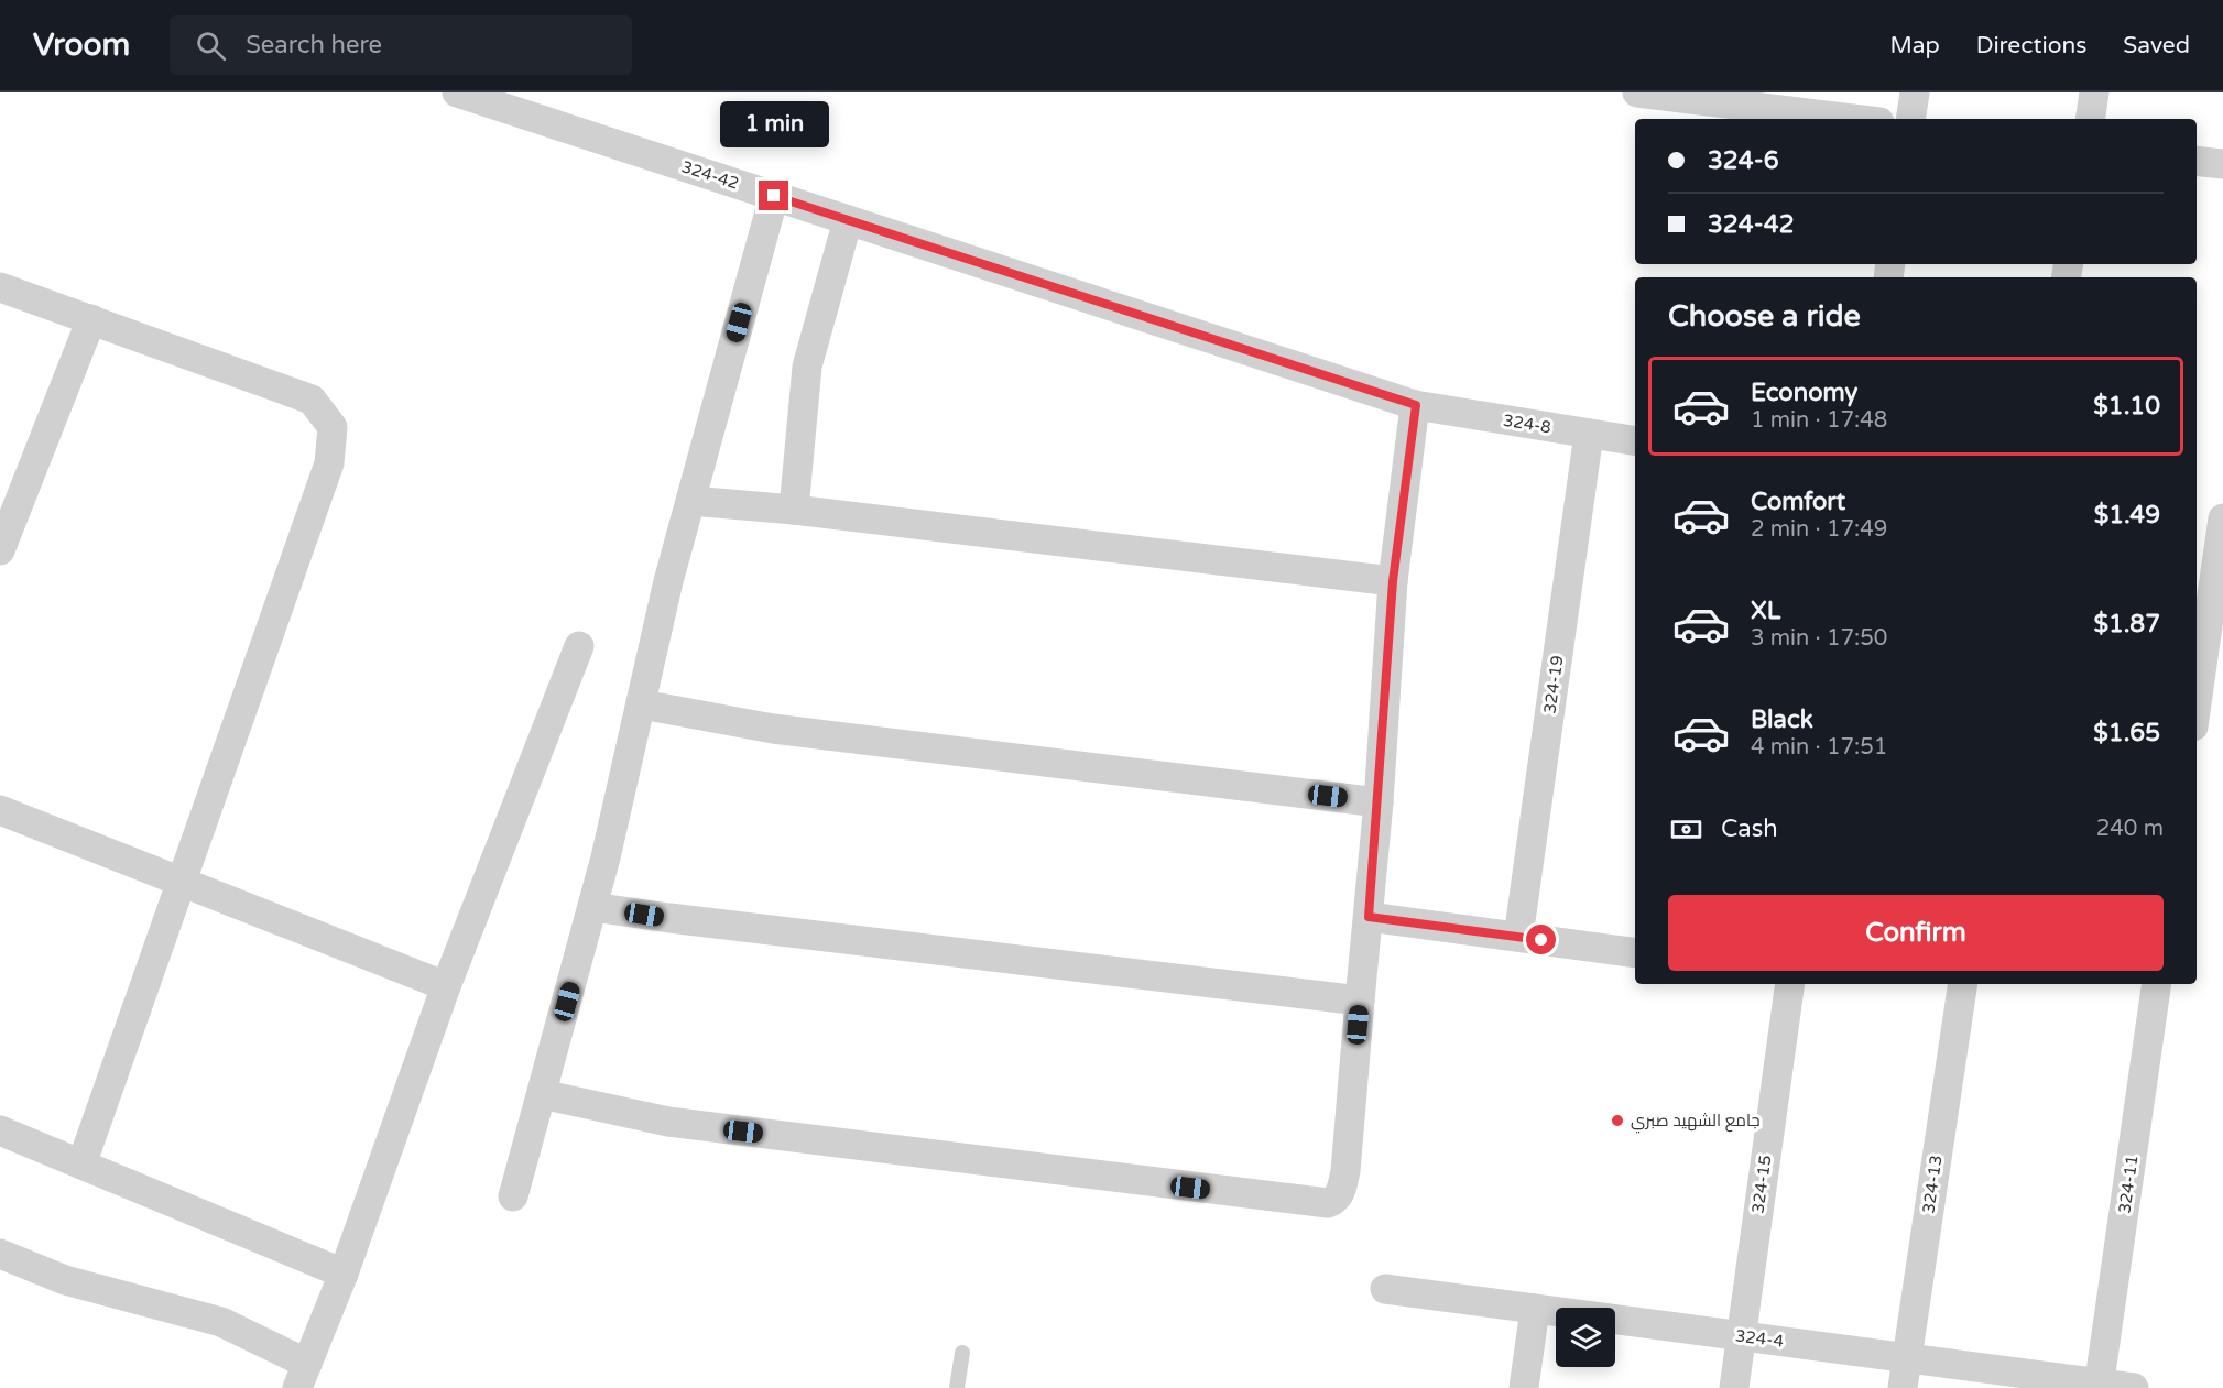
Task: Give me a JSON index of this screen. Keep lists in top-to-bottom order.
{
  "streets": {
    "street": [
      "324-42",
      "324-8",
      "324-19",
      "324-15",
      "324-13",
      "324-11",
      "324-4"
    ]
  },
  "crossings": [
    ["324-42", "324-8"],
    ["324-8", "324-19"],
    ["324-15", "324-4"],
    ["324-13", "324-4"],
    ["324-11", "324-4"]
  ],
  "places": ["جامع الشهيد صبري"],
  "page": {
    "header": "Vroom",
    "search": "Search here",
    "nav": ["Map", "Directions", "Saved"],
    "bubble": "1 min",
    "banner": ["324-6", "324-42"],
    "heading": "Choose a ride",
    "list": [
      {
        "name": "Economy",
        "note": "1 min · 17:48",
        "value": "$1.10"
      },
      {
        "name": "Comfort",
        "note": "2 min · 17:49",
        "value": "$1.49"
      },
      {
        "name": "XL",
        "note": "3 min · 17:50",
        "value": "$1.87"
      },
      {
        "name": "Black",
        "note": "4 min · 17:51",
        "value": "$1.65"
      }
    ],
    "pay": ["Cash", "240 m"],
    "buttons": "Confirm"
  }
}
